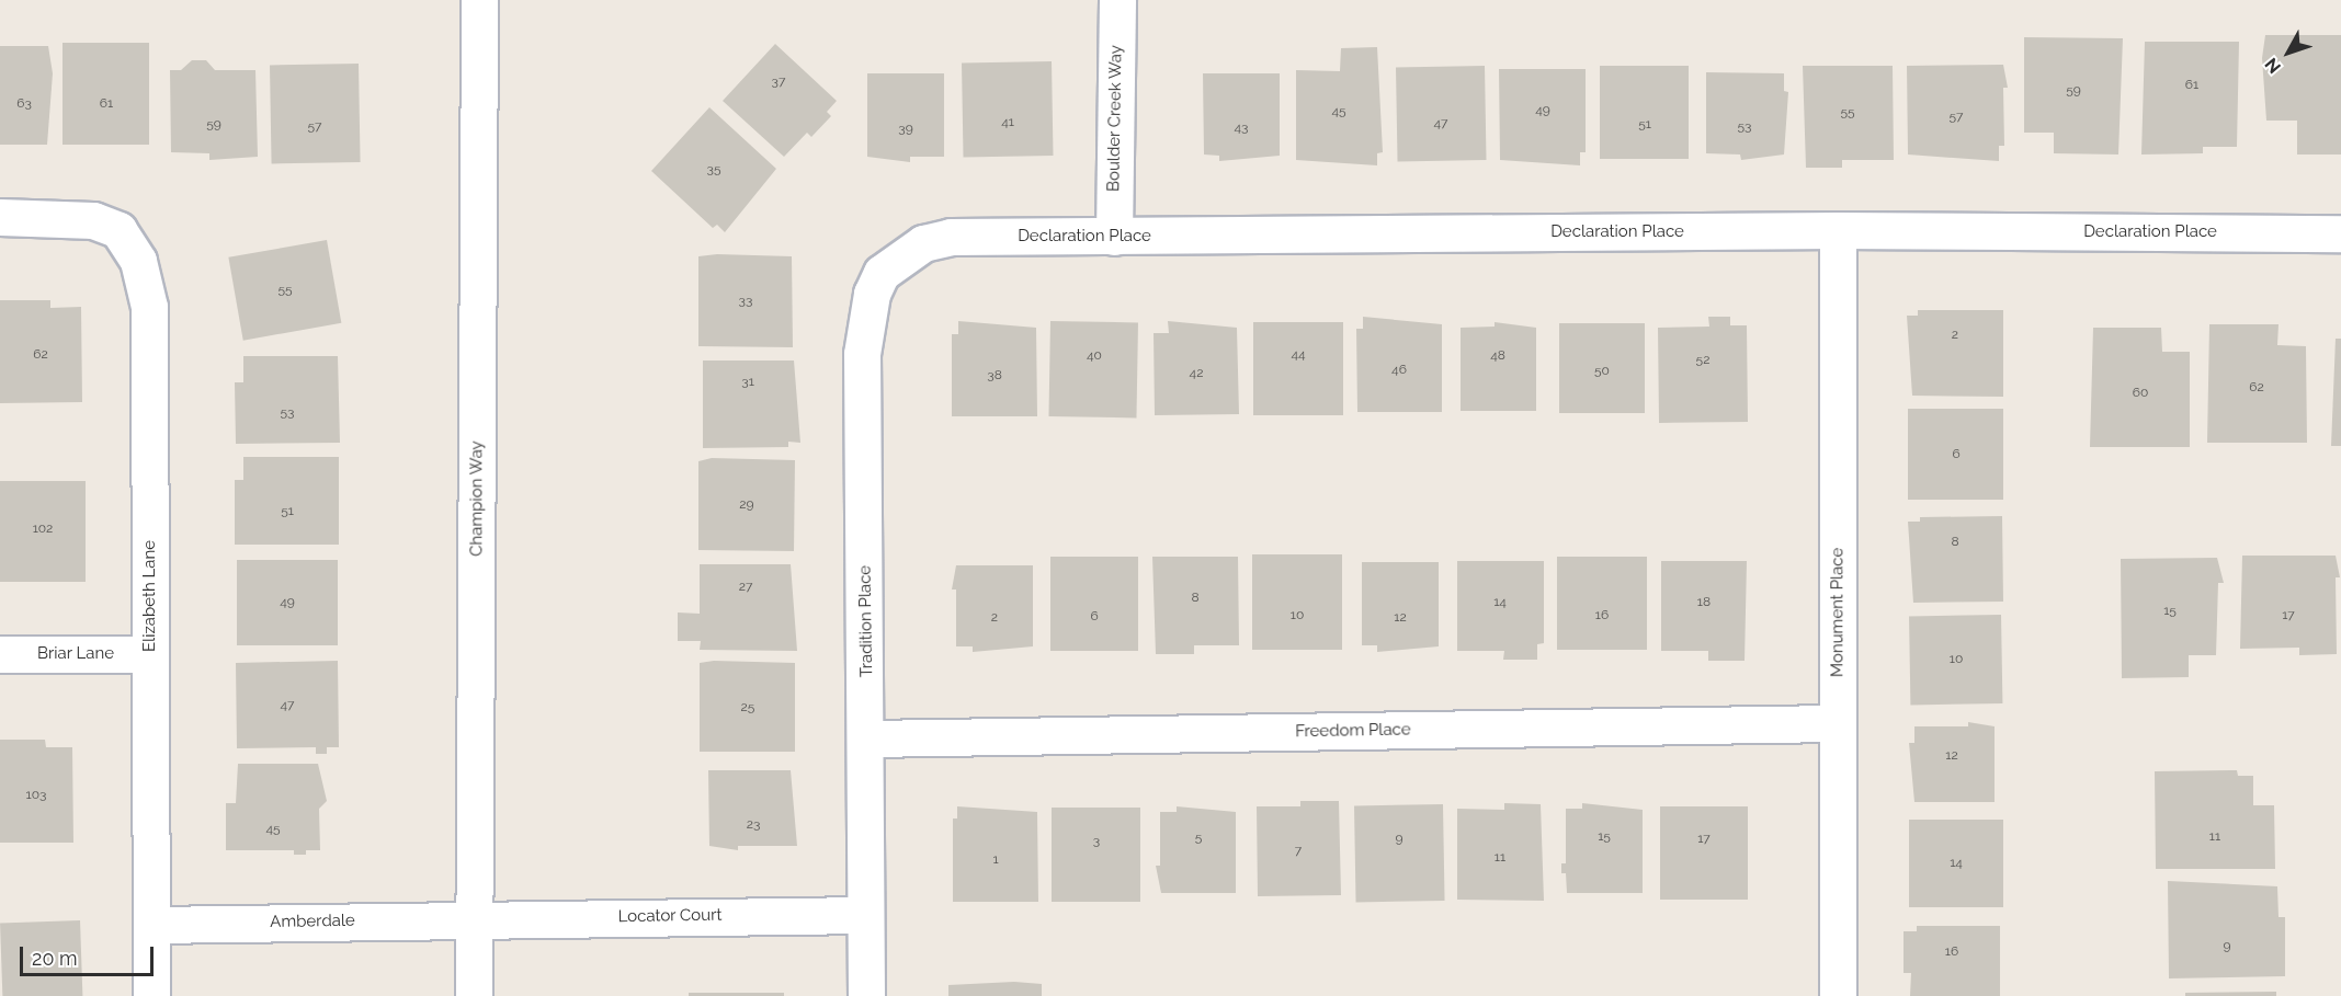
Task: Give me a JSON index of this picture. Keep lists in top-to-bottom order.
{
  "streets": {
    "street": [
      "Boulder Creek Way",
      "Declaration Place",
      "Champion Way",
      "Elizabeth Lane",
      "Monument Place",
      "Tradition Place",
      "Briar Lane",
      "Freedom Place",
      "Locator Court",
      "Amberdale"
    ]
  },
  "crossings": [
    ["Boulder Creek Way", "Declaration Place"],
    ["Declaration Place", "Monument Place"],
    ["Declaration Place", "Tradition Place"],
    ["Champion Way", "Locator Court"],
    ["Champion Way", "Amberdale"],
    ["Elizabeth Lane", "Briar Lane"],
    ["Elizabeth Lane", "Amberdale"],
    ["Monument Place", "Freedom Place"],
    ["Tradition Place", "Freedom Place"],
    ["Tradition Place", "Locator Court"],
    ["Locator Court", "Amberdale"]
  ],
  "house_numbers": [
    "37",
    "61",
    "59",
    "63",
    "61",
    "49",
    "45",
    "55",
    "57",
    "41",
    "47",
    "59",
    "51",
    "57",
    "53",
    "43",
    "39",
    "35",
    "55",
    "33",
    "2",
    "62",
    "44",
    "40",
    "48",
    "52",
    "46",
    "50",
    "42",
    "38",
    "31",
    "62",
    "60",
    "53",
    "6",
    "29",
    "51",
    "102",
    "8",
    "27",
    "8",
    "49",
    "14",
    "18",
    "15",
    "10",
    "16",
    "17",
    "6",
    "2",
    "12",
    "10",
    "47",
    "25",
    "12",
    "103",
    "23",
    "45",
    "15",
    "11",
    "5",
    "9",
    "17",
    "3",
    "7",
    "11",
    "1",
    "14",
    "9",
    "16"
  ],
  "scale_bar": "20 m",
  "north": "bottom left"
}
